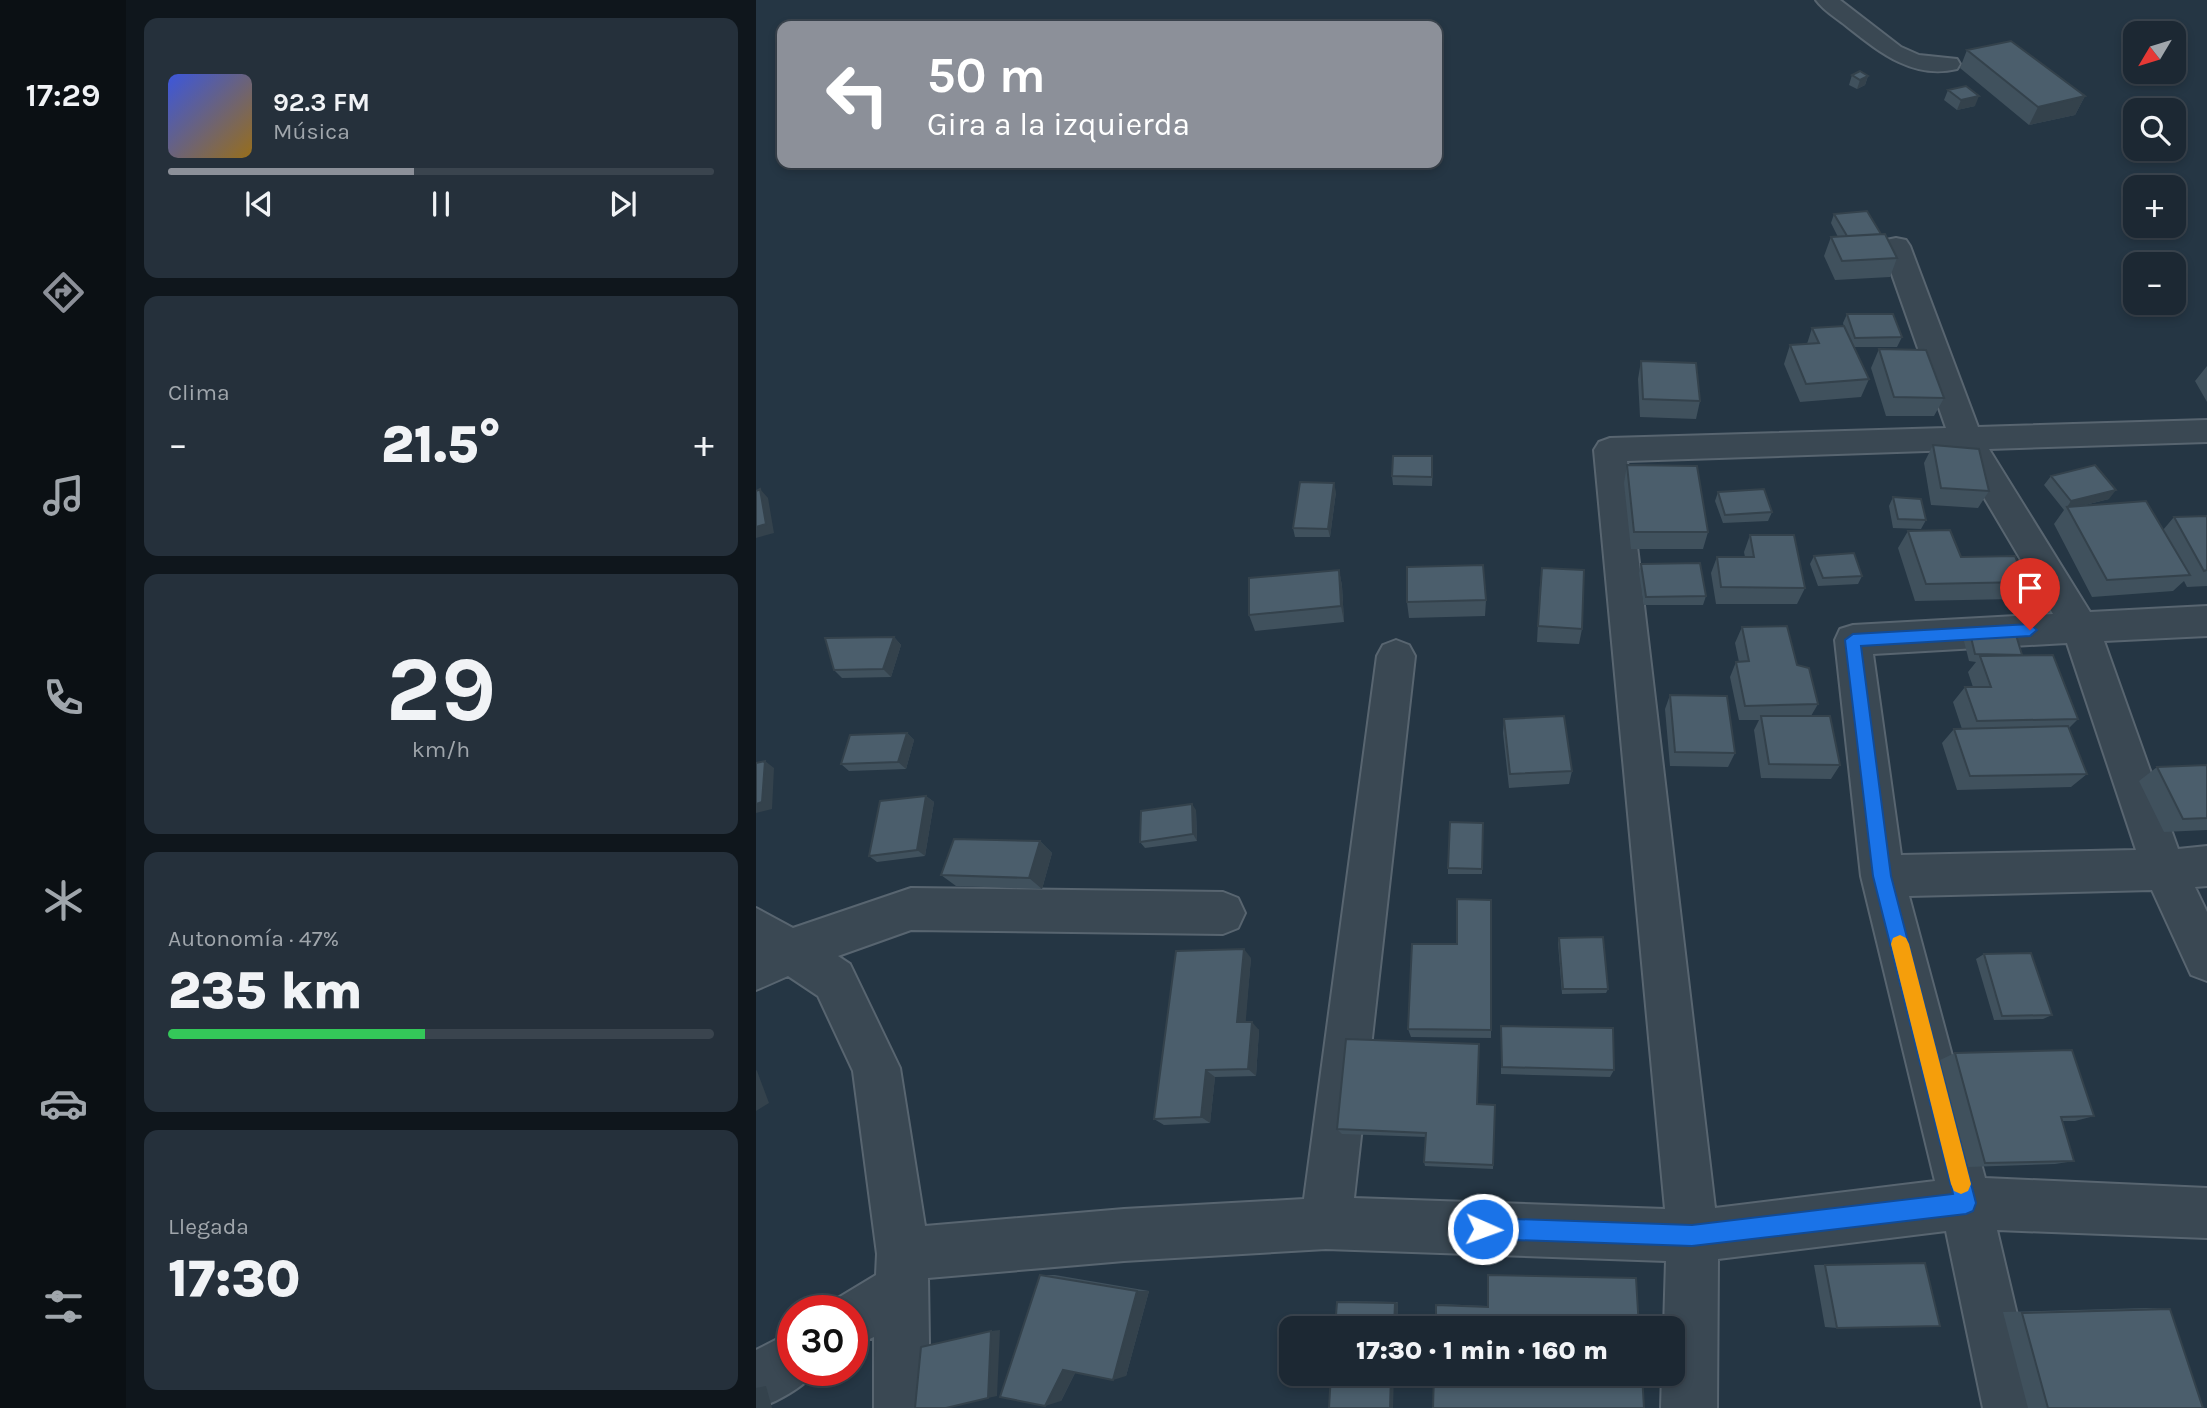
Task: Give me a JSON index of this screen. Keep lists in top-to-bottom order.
{
  "north": "bottom left",
  "page": {
    "tabs": "17:29",
    "map_buttons": ["+", "−"],
    "turn": ["50 m", "Gira a la izquierda"],
    "song": ["92.3 FM", "Música"],
    "tile": [
      "Clima",
      ["29", "km/h"],
      ["Autonomía · 47%", "235 km"],
      ["Llegada", "17:30"]
    ],
    "heat": ["−", "21.5°", "+"],
    "limit": "30",
    "trip": "17:30 · 1 min · 160 m"
  }
}
